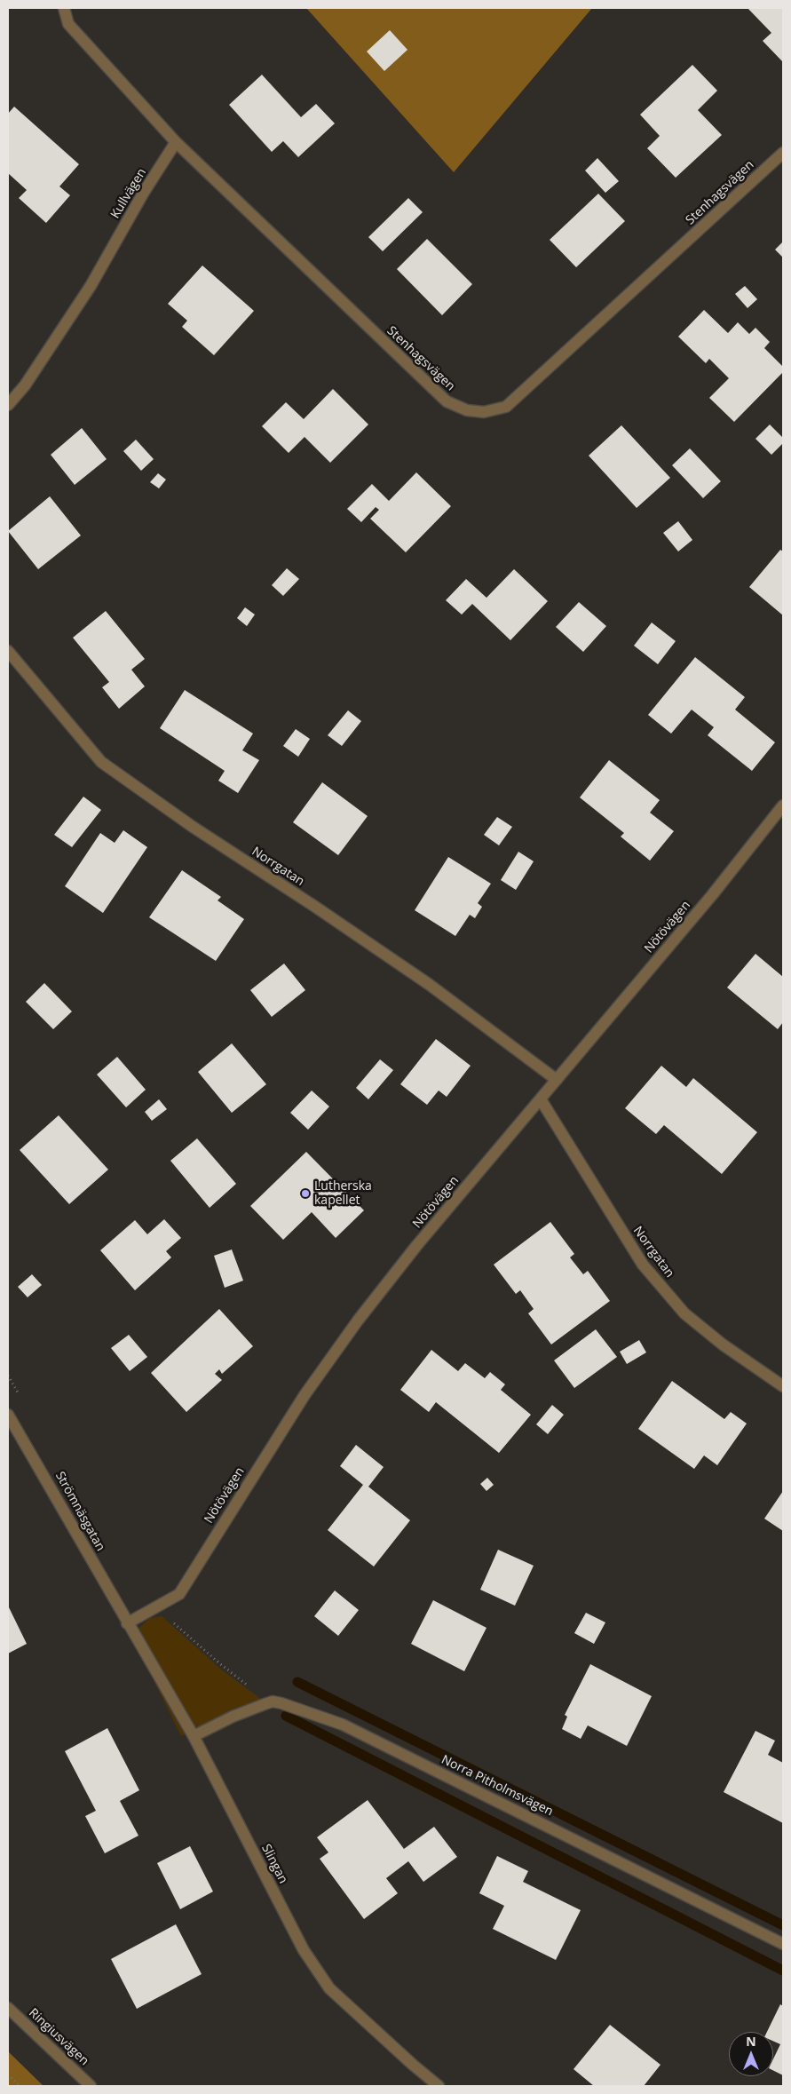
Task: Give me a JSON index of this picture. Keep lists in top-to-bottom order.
{
  "streets": {
    "street": [
      "Stenhagsvägen",
      "Kullvägen",
      "Norrgatan",
      "Nötövägen",
      "Strömnäsgatan",
      "Norra Pitholmsvägen",
      "Slingan",
      "Ringiusvägen"
    ]
  },
  "crossings": [
    ["Stenhagsvägen", "Kullvägen"],
    ["Norrgatan", "Nötövägen"],
    ["Nötövägen", "Strömnäsgatan"],
    ["Nötövägen", "Slingan"],
    ["Strömnäsgatan", "Slingan"]
  ],
  "places": ["Lutherska kapellet"],
  "north": "top"
}
